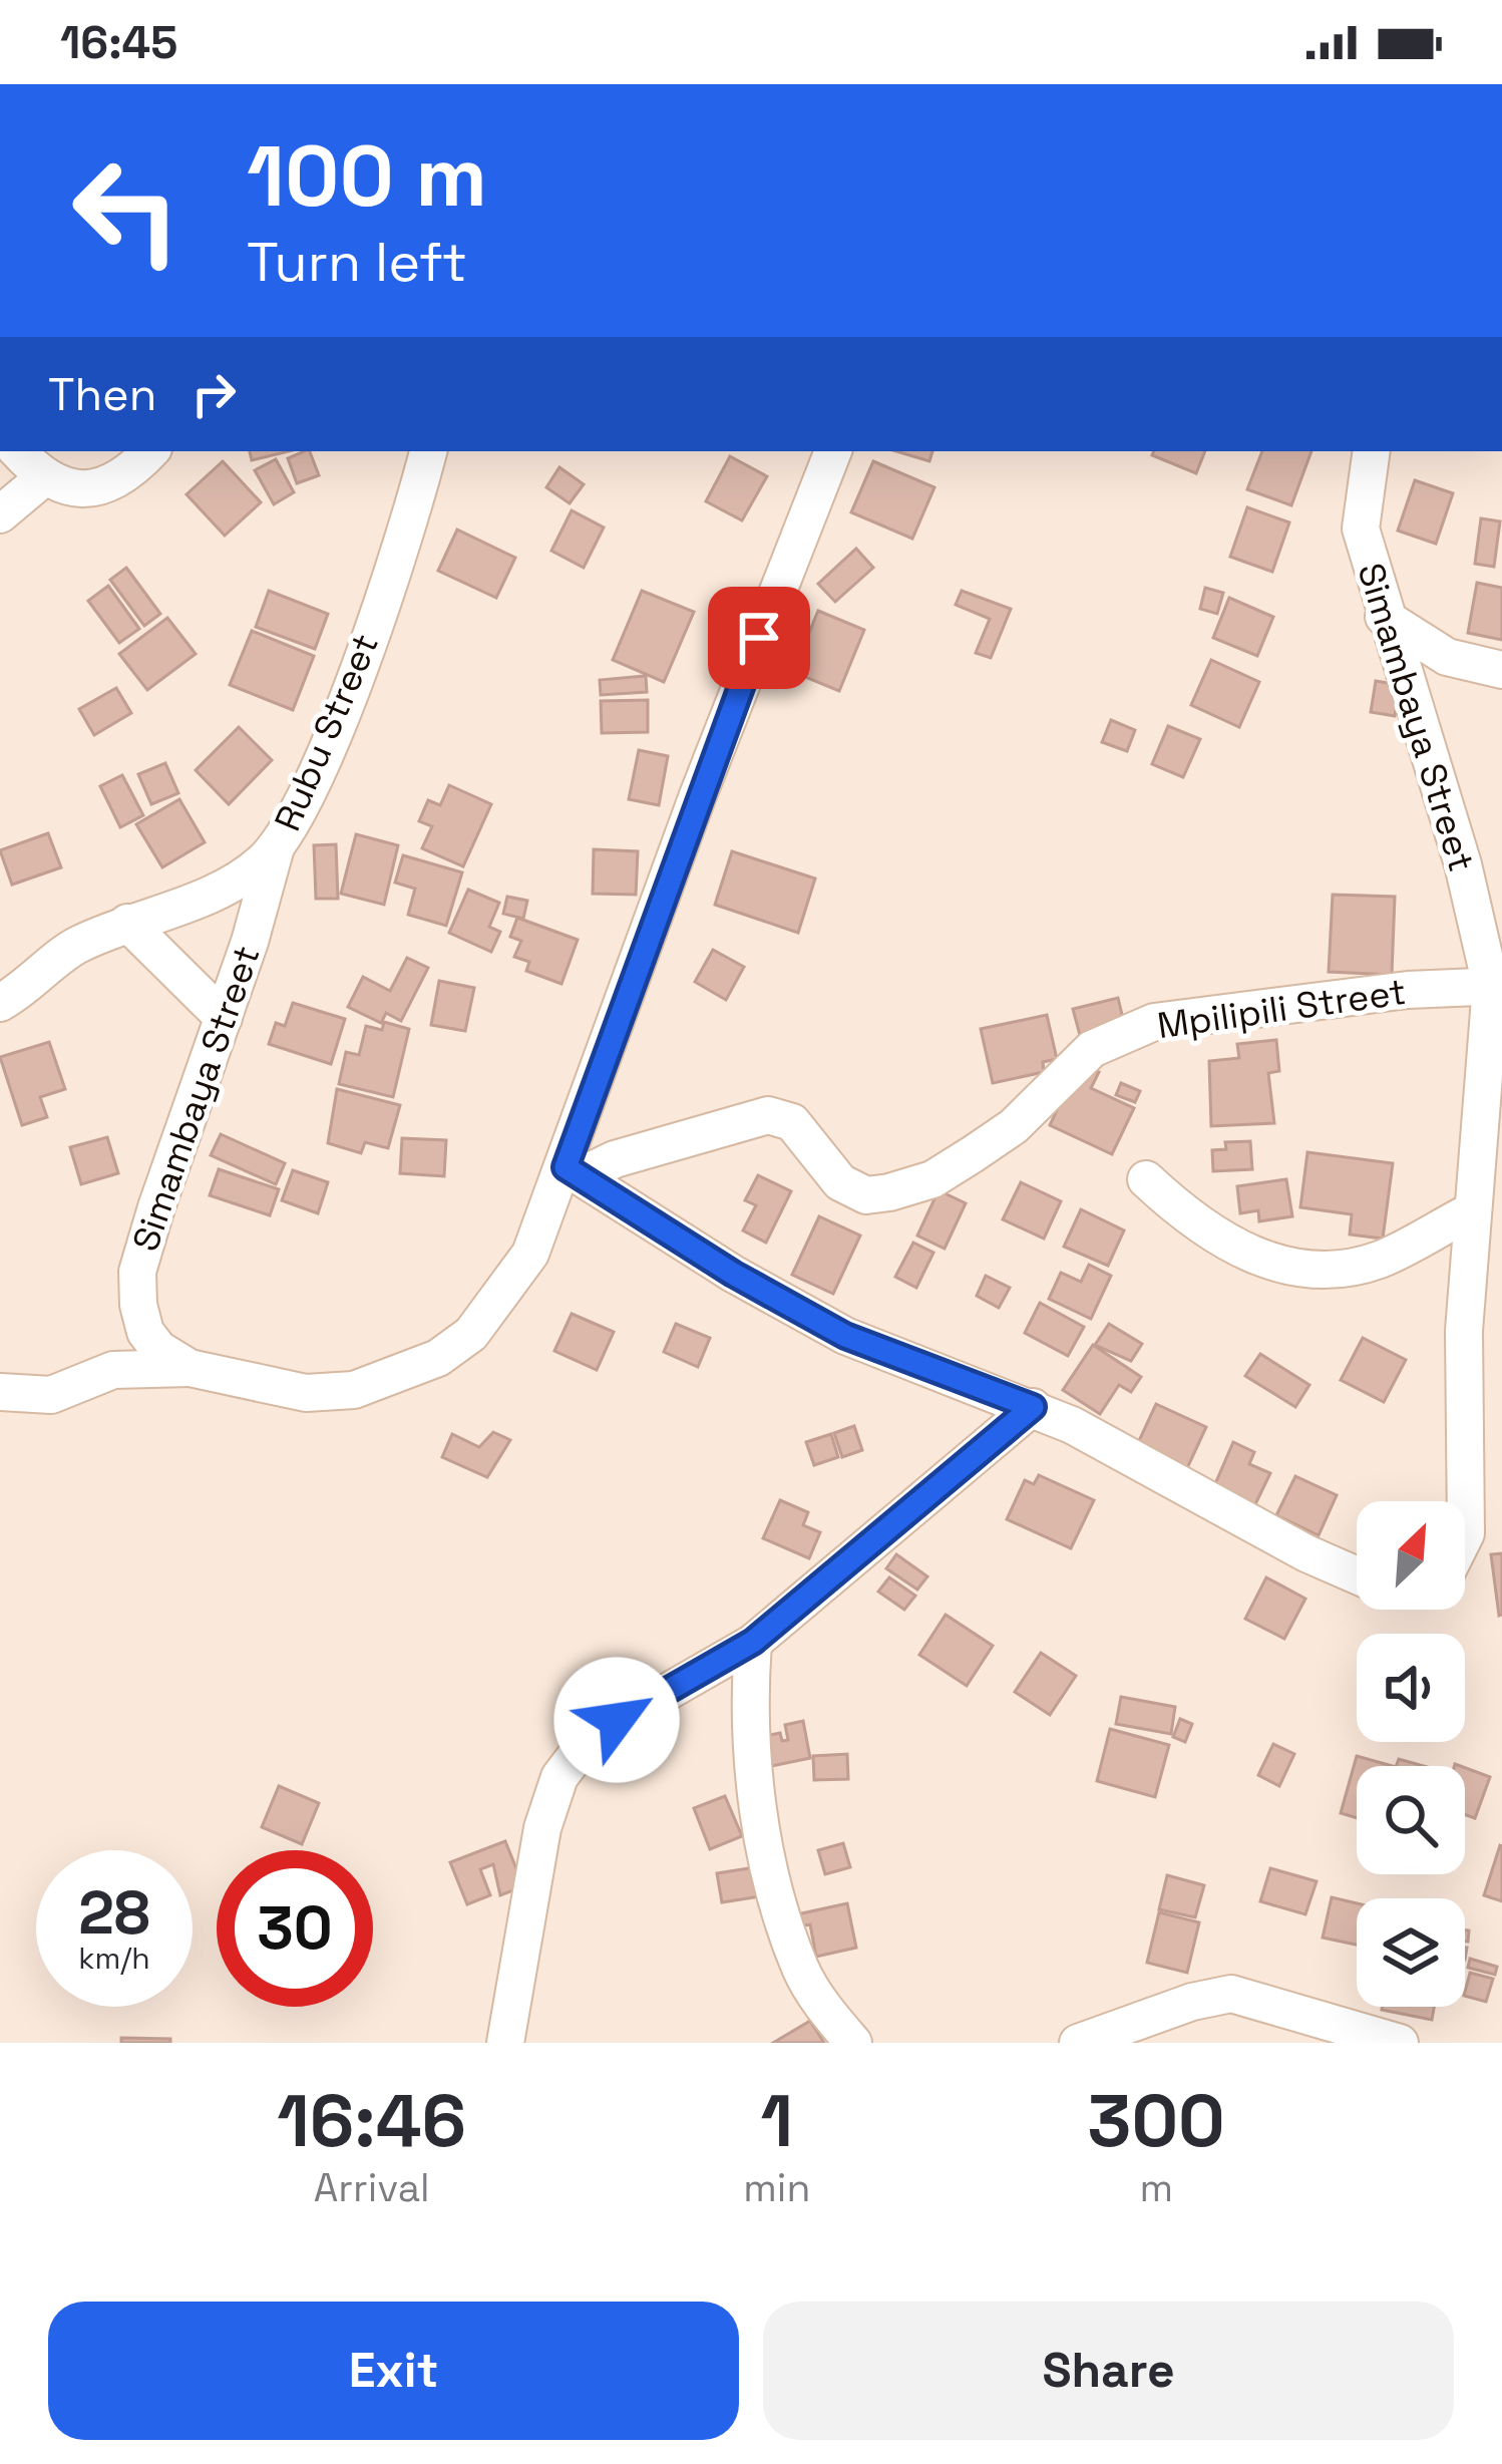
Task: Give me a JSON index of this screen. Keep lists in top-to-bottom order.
{
  "streets": {
    "street": ["Simambaya Street", "Rubu Street", "Mpilipili Street"]
  },
  "crossings": [
    ["Simambaya Street", "Rubu Street"],
    ["Simambaya Street", "Mpilipili Street"]
  ],
  "north": "top right",
  "page": {
    "status": "16:45",
    "turn": ["100 m", "Turn left"],
    "then": "Then",
    "speed": "28 km/h",
    "limit": "30",
    "eta": [
      "16:46",
      "Arrival",
      "1",
      "min",
      "300",
      "m"
    ],
    "buttons": ["Exit", "Share"]
  }
}
